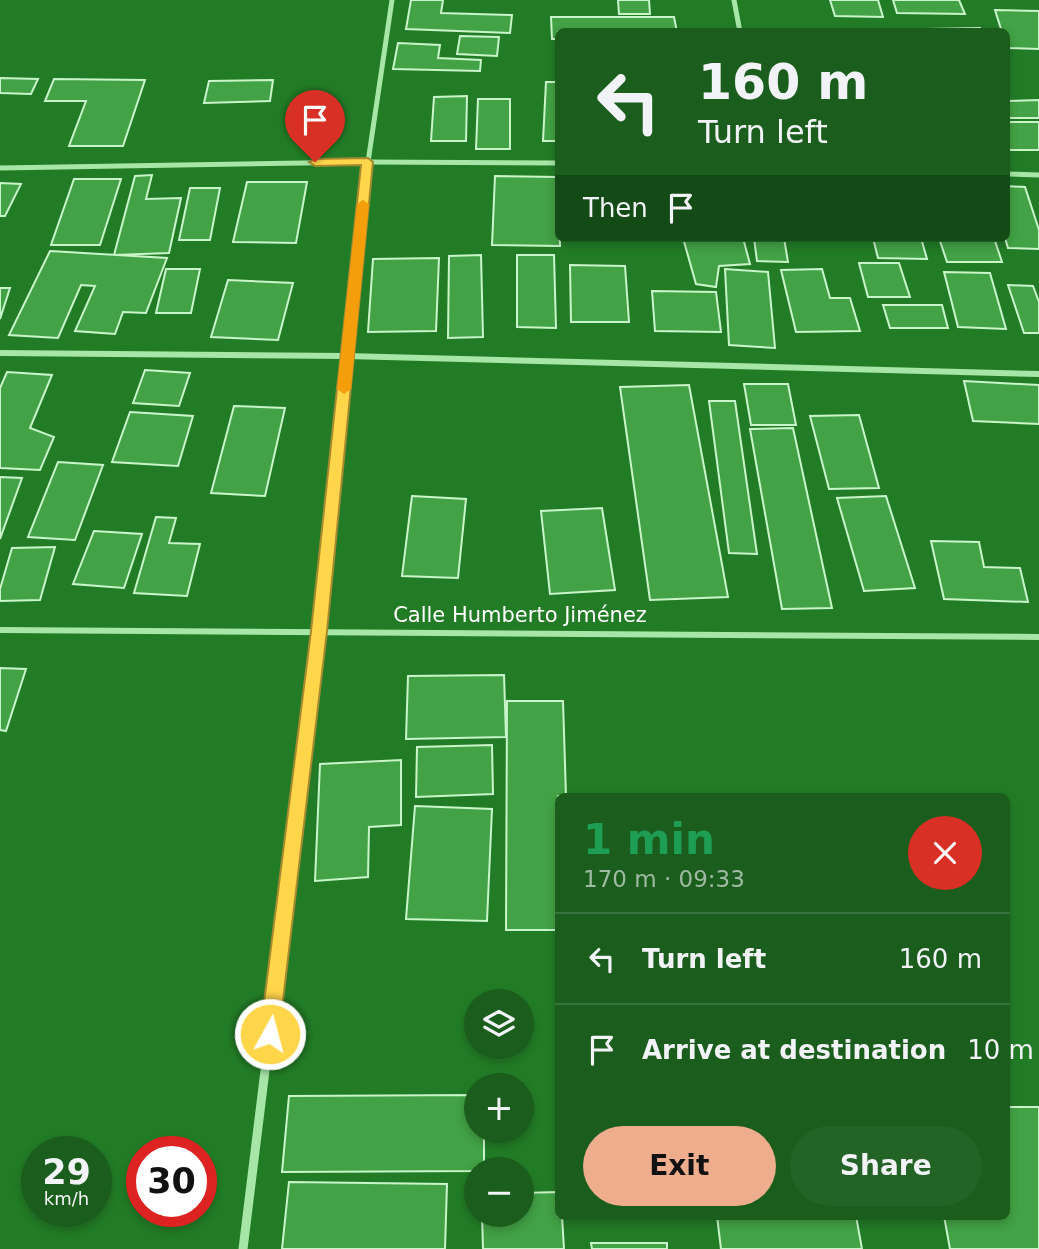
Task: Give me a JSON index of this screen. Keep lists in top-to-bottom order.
{
  "streets": {
    "street": ["Calle Humberto Jiménez"]
  },
  "page": {
    "turn": ["160 m", "Turn left"],
    "then": "Then",
    "heading": ["1 min", "170 m · 09:33"],
    "list": [
      {
        "name": "Turn left",
        "value": "160 m"
      },
      {
        "name": "Arrive at destination",
        "value": "10 m"
      }
    ],
    "map_buttons": ["+", "−"],
    "buttons": ["Exit", "Share"],
    "speed": "29 km/h",
    "limit": "30"
  }
}
